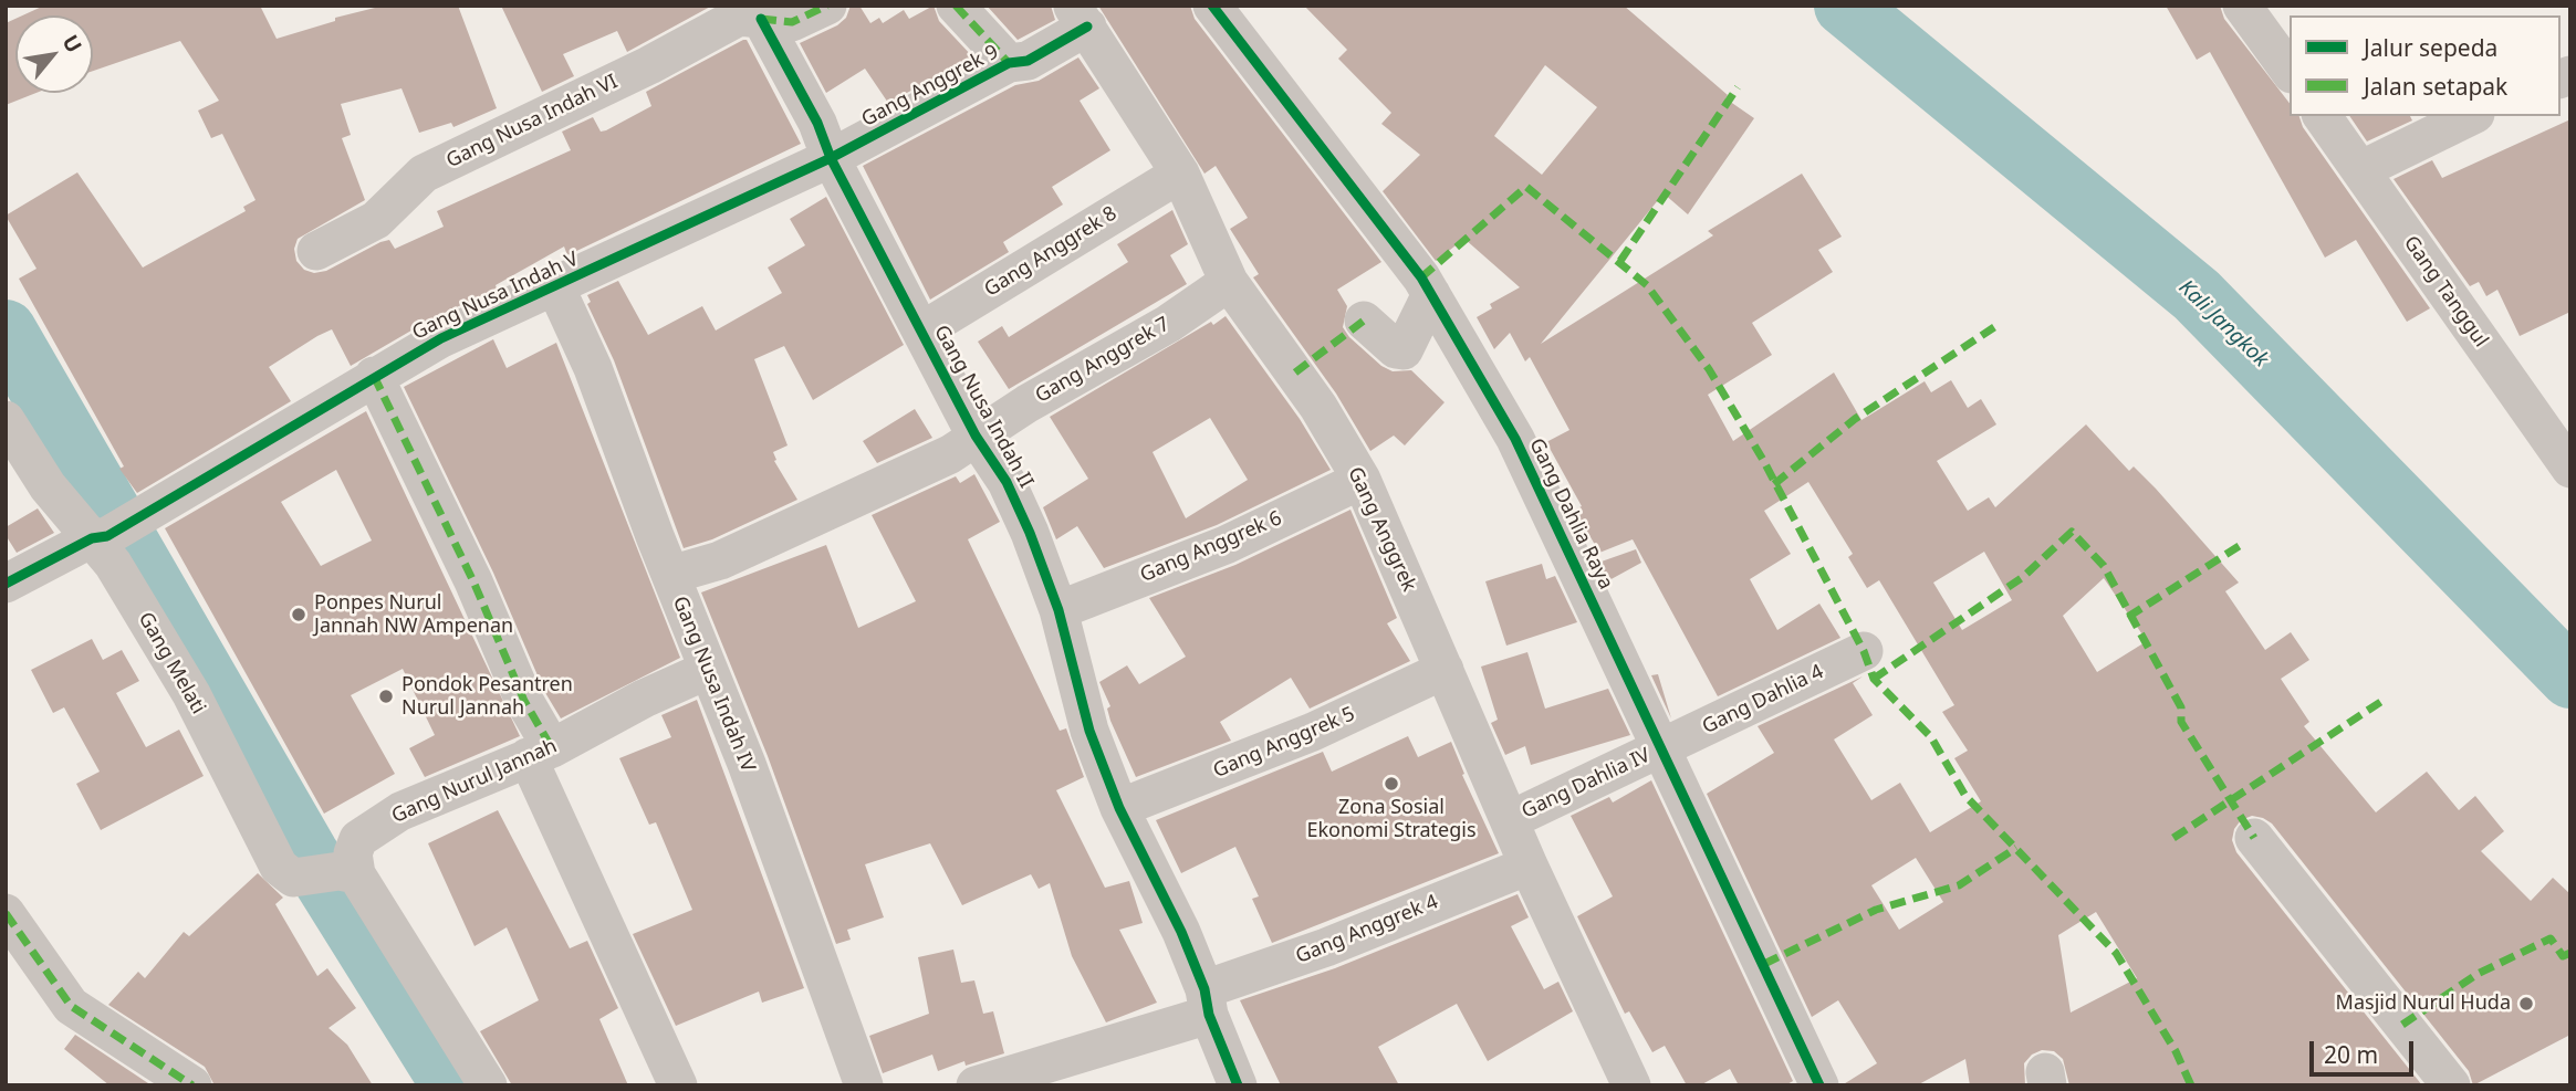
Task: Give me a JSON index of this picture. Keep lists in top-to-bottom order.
{
  "streets": {
    "street": [
      "Gang Anggrek 9",
      "Gang Nusa Indah VI",
      "Gang Anggrek 8",
      "Gang Tanggul",
      "Gang Nusa Indah V",
      "Gang Anggrek 7",
      "Gang Nusa Indah II",
      "Gang Dahlia Raya",
      "Gang Anggrek",
      "Gang Anggrek 6",
      "Gang Melati",
      "Gang Nusa Indah IV",
      "Gang Dahlia 4",
      "Gang Anggrek 5",
      "Gang Nurul Jannah",
      "Gang Dahlia IV",
      "Gang Anggrek 4"
    ]
  },
  "crossings": [
    ["Gang Anggrek 9", "Gang Nusa Indah V"],
    ["Gang Anggrek 9", "Gang Nusa Indah II"],
    ["Gang Anggrek 9", "Gang Anggrek"],
    ["Gang Nusa Indah VI", "Gang Nusa Indah II"],
    ["Gang Anggrek 8", "Gang Nusa Indah II"],
    ["Gang Anggrek 8", "Gang Anggrek"],
    ["Gang Nusa Indah V", "Gang Nusa Indah II"],
    ["Gang Nusa Indah V", "Gang Melati"],
    ["Gang Nusa Indah V", "Gang Nusa Indah IV"],
    ["Gang Anggrek 7", "Gang Nusa Indah II"],
    ["Gang Anggrek 7", "Gang Anggrek"],
    ["Gang Anggrek 7", "Gang Nusa Indah IV"],
    ["Gang Nusa Indah II", "Gang Anggrek 6"],
    ["Gang Nusa Indah II", "Gang Anggrek 5"],
    ["Gang Nusa Indah II", "Gang Anggrek 4"],
    ["Gang Dahlia Raya", "Gang Dahlia 4"],
    ["Gang Dahlia Raya", "Gang Dahlia IV"],
    ["Gang Anggrek", "Gang Anggrek 6"],
    ["Gang Anggrek", "Gang Anggrek 5"],
    ["Gang Anggrek", "Gang Dahlia IV"],
    ["Gang Anggrek", "Gang Anggrek 4"],
    ["Gang Melati", "Gang Nurul Jannah"],
    ["Gang Nusa Indah IV", "Gang Nurul Jannah"],
    ["Gang Dahlia 4", "Gang Dahlia IV"]
  ],
  "water": ["Kali Jangkok"],
  "places": [
    "Ponpes Nurul Jannah NW Ampenan",
    "Pondok Pesantren Nurul Jannah",
    "Zona Sosial Ekonomi Strategis",
    "Masjid Nurul Huda"
  ],
  "legend": ["Jalur sepeda", "Jalan setapak"],
  "scale_bar": "20 m",
  "north": "top right"
}
